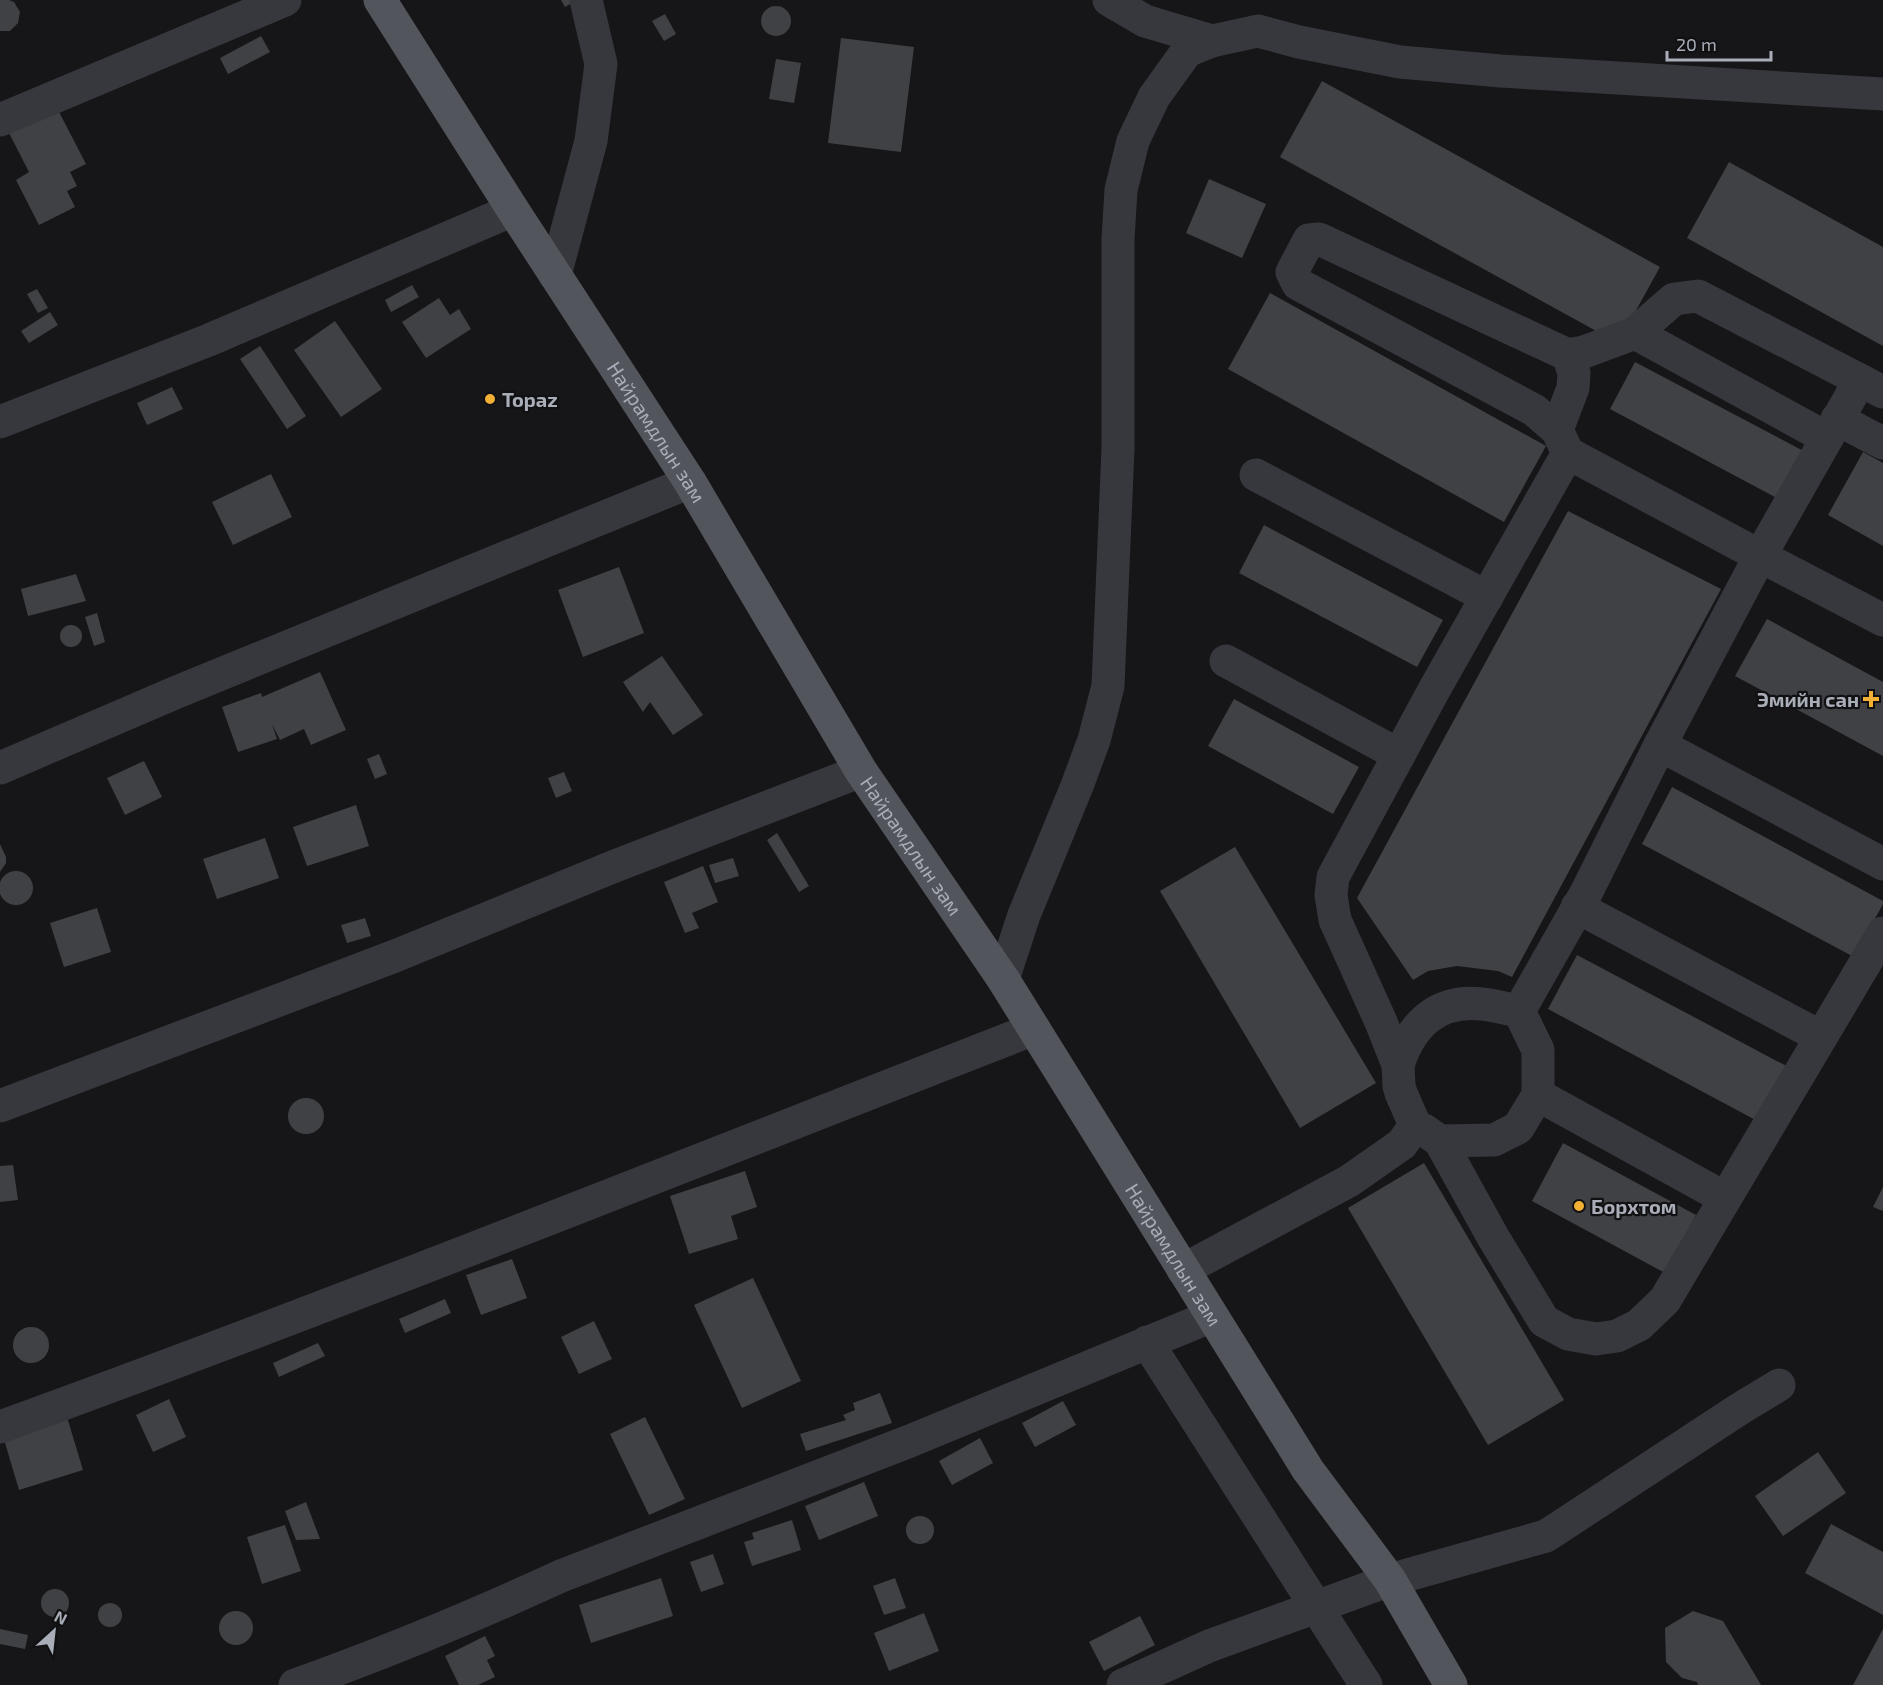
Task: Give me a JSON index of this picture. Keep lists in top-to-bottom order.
{
  "streets": {
    "main road": ["Найрамдлын зам"]
  },
  "places": {
    "other": ["Topaz", "Борхтом"],
    "health": ["Эмийн сан"]
  },
  "scale_bar": "20 m",
  "north": "top right"
}
